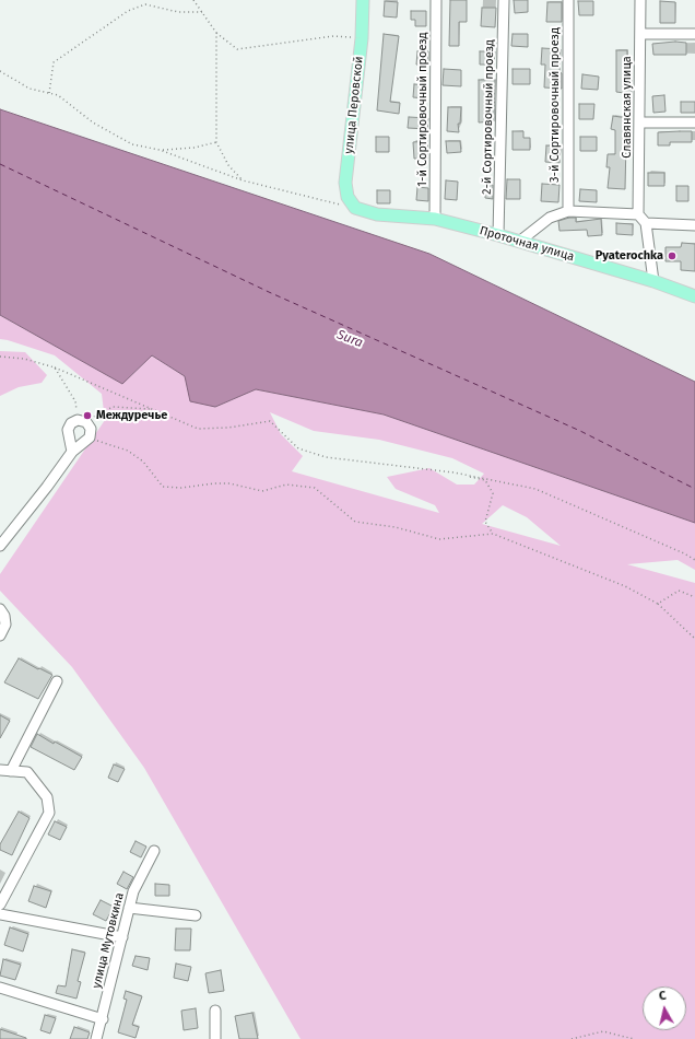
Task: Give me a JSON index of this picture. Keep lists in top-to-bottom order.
{
  "streets": {
    "main road": ["улица Перовской", "Проточная улица"],
    "street": [
      "3-й Сортировочный проезд",
      "Славянская улица",
      "1-й Сортировочный проезд",
      "2-й Сортировочный проезд",
      "улица Мутовкина"
    ]
  },
  "crossings": [
    ["улица Перовской", "Проточная улица"],
    ["1-й Сортировочный проезд", "Проточная улица"],
    ["2-й Сортировочный проезд", "Проточная улица"]
  ],
  "water": ["Sura"],
  "places": ["Pyaterochka", "Междуречье"],
  "north": "top"
}
